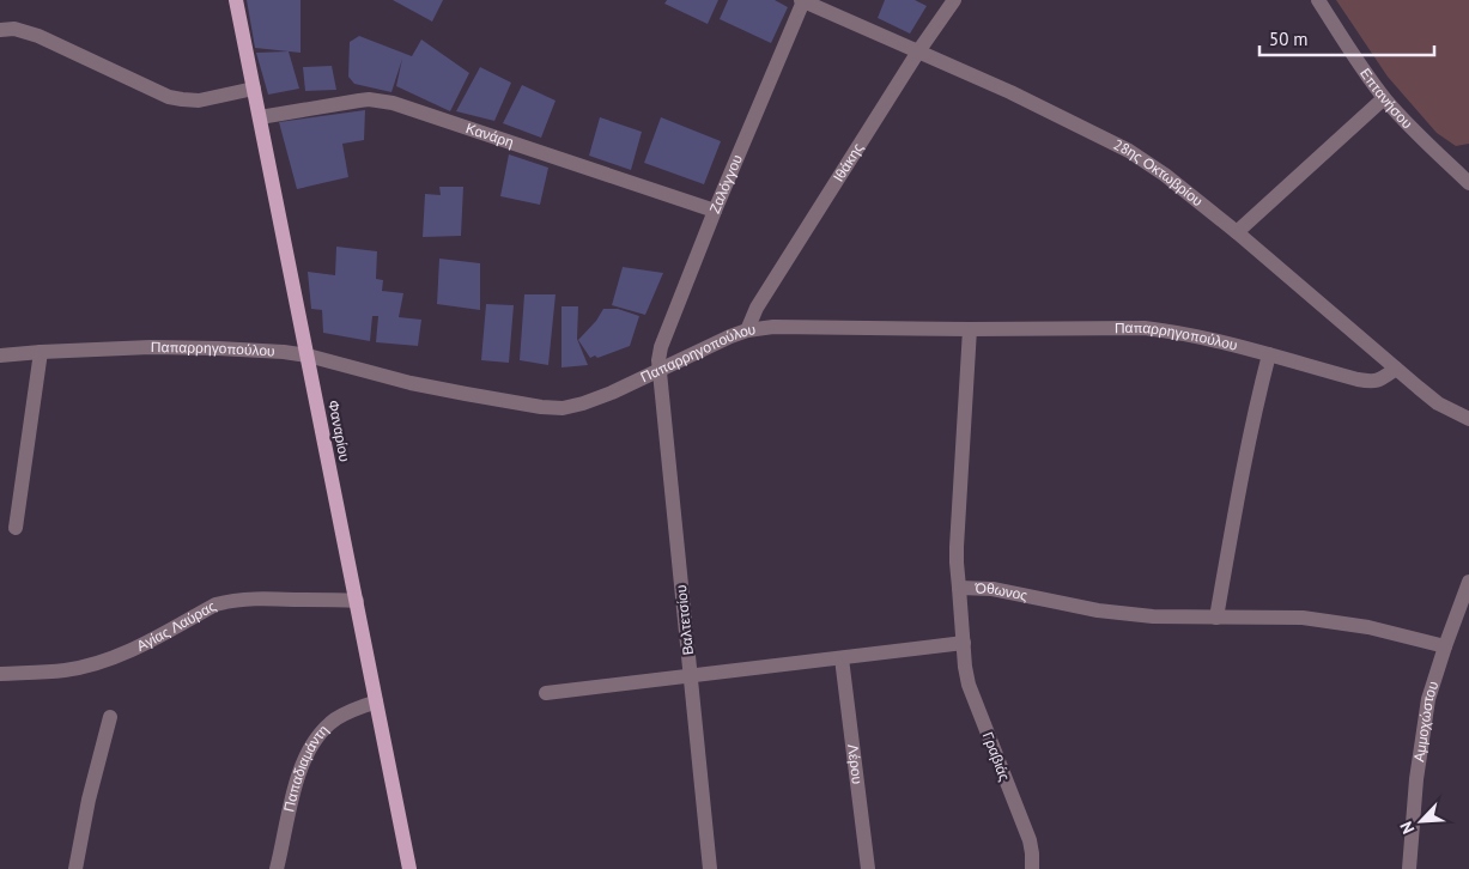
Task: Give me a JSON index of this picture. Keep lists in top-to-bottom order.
{
  "streets": {
    "main road": ["Φαναρίου"],
    "street": [
      "Επτανήσου",
      "Κανάρη",
      "Ιθάκης",
      "28ης Οκτωβρίου",
      "Ζαλόγγου",
      "Παπαρρηγοπούλου",
      "Όθωνος",
      "Βαλτετσίου",
      "Αγίας Λαύρας",
      "Αμμοχώστου",
      "Γραβιάς",
      "Λέρου",
      "Παπαδιαμάντη"
    ]
  },
  "crossings": [
    ["Κανάρη", "Ζαλόγγου"],
    ["Κανάρη", "Φαναρίου"],
    ["Ιθάκης", "28ης Οκτωβρίου"],
    ["Ιθάκης", "Παπαρρηγοπούλου"],
    ["28ης Οκτωβρίου", "Ζαλόγγου"],
    ["28ης Οκτωβρίου", "Παπαρρηγοπούλου"],
    ["Ζαλόγγου", "Παπαρρηγοπούλου"],
    ["Ζαλόγγου", "Βαλτετσίου"],
    ["Παπαρρηγοπούλου", "Φαναρίου"],
    ["Παπαρρηγοπούλου", "Βαλτετσίου"],
    ["Φαναρίου", "Αγίας Λαύρας"],
    ["Φαναρίου", "Παπαδιαμάντη"],
    ["Όθωνος", "Αμμοχώστου"],
    ["Όθωνος", "Γραβιάς"]
  ],
  "scale_bar": "50 m",
  "north": "bottom left"
}
